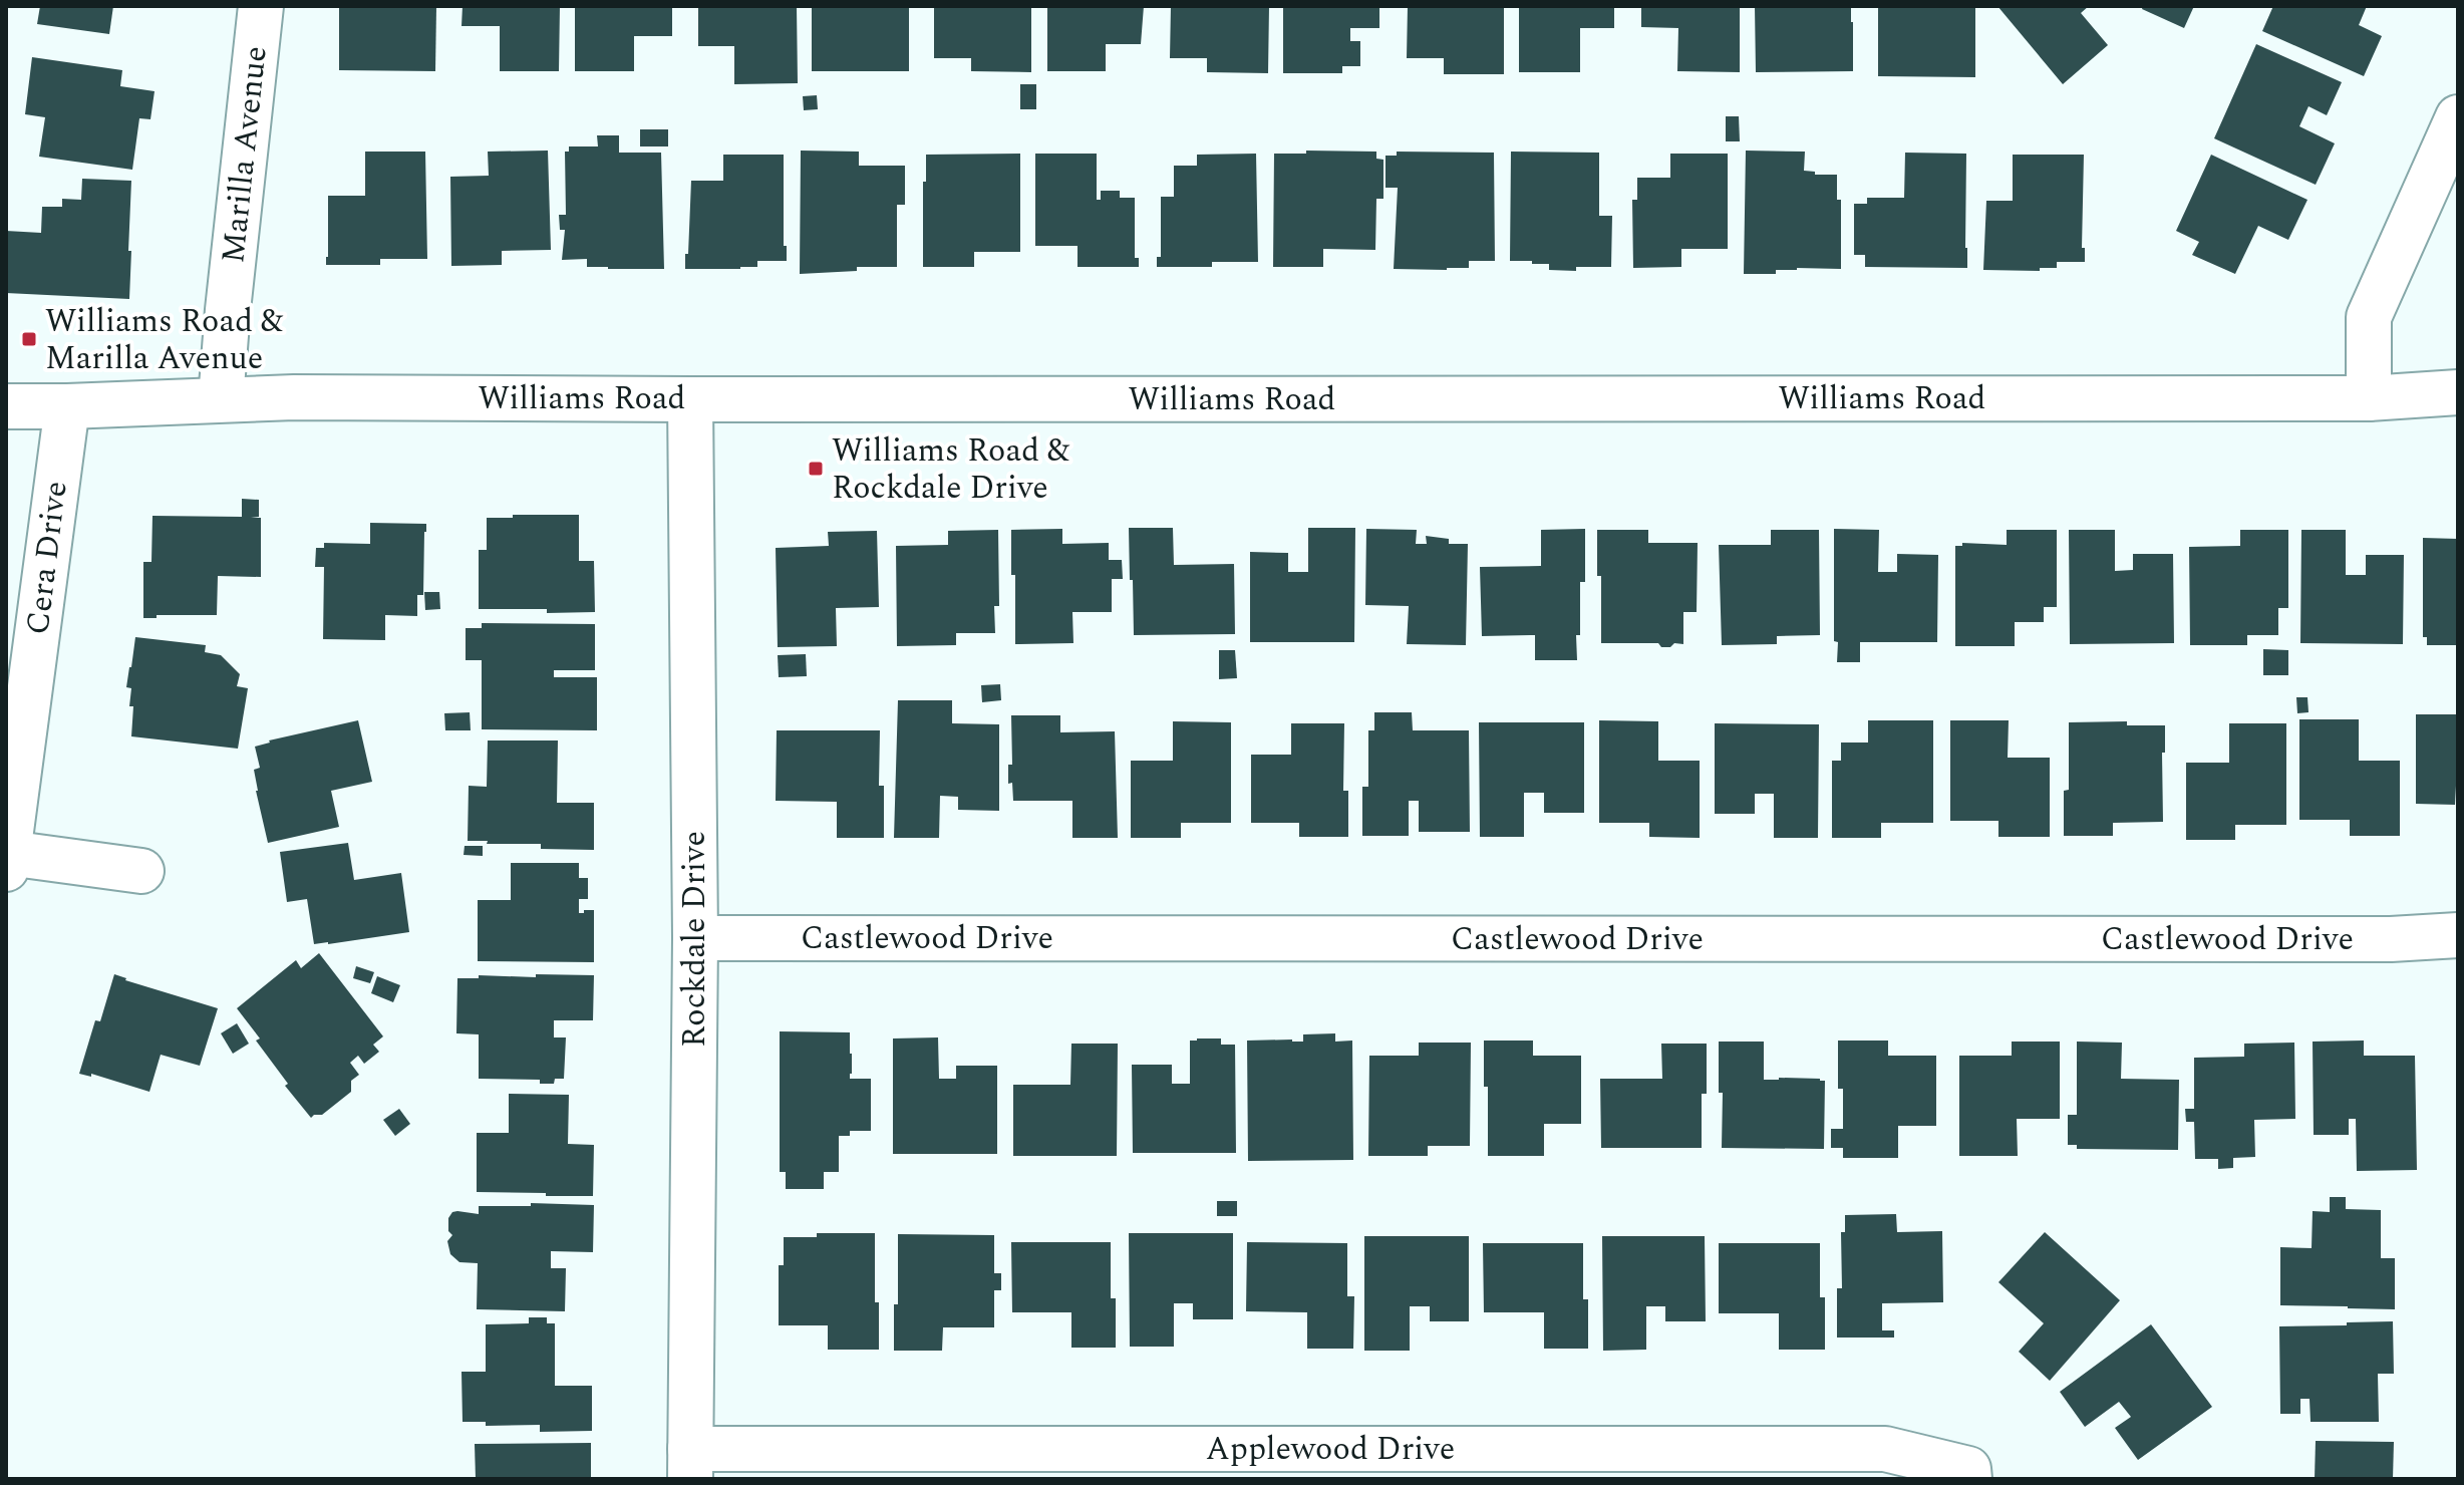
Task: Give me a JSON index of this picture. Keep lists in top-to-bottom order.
{
  "streets": {
    "street": [
      "Marilla Avenue",
      "Williams Road",
      "Cera Drive",
      "Castlewood Drive",
      "Rockdale Drive",
      "Applewood Drive"
    ]
  },
  "crossings": [
    ["Marilla Avenue", "Williams Road"],
    ["Williams Road", "Cera Drive"],
    ["Williams Road", "Rockdale Drive"],
    ["Castlewood Drive", "Rockdale Drive"],
    ["Rockdale Drive", "Applewood Drive"]
  ],
  "places": {
    "transit": ["Williams Road & Marilla Avenue", "Williams Road & Rockdale Drive"]
  }
}
